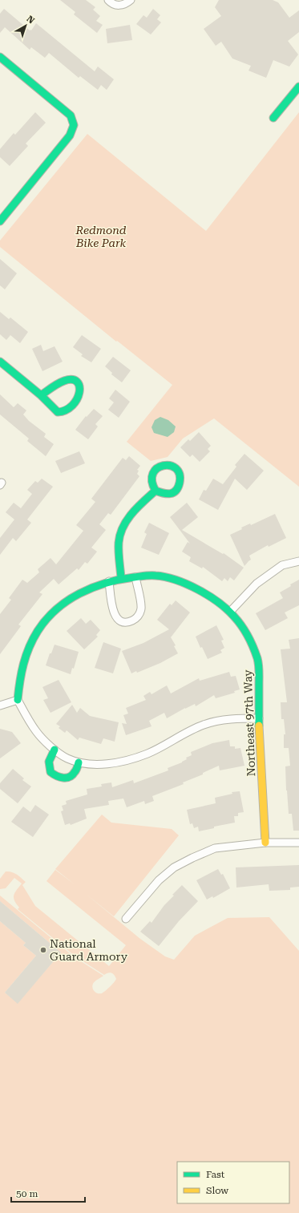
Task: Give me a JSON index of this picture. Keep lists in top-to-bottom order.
{
  "streets": {
    "street": ["Northeast 97th Way"]
  },
  "parks": ["Redmond Bike Park"],
  "places": ["National Guard Armory"],
  "legend": ["Fast", "Slow"],
  "scale_bar": "50 m",
  "north": "top right"
}
